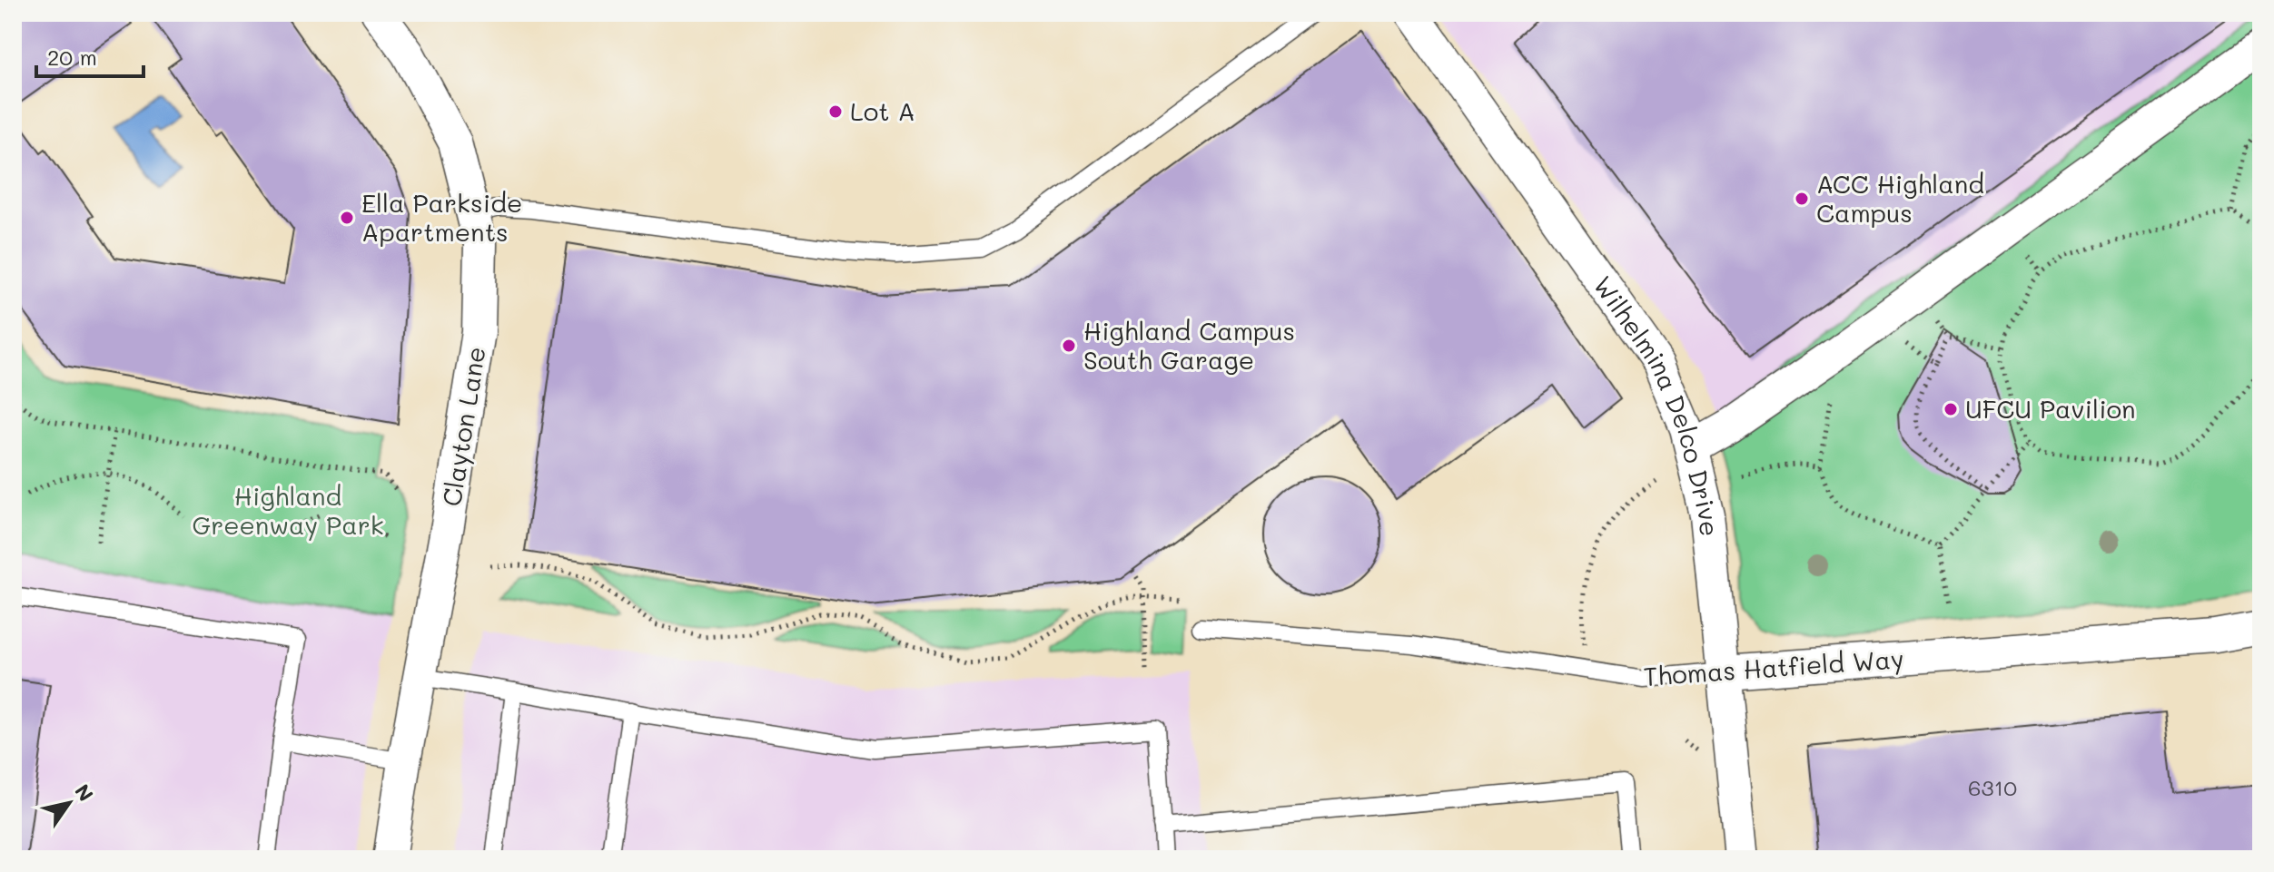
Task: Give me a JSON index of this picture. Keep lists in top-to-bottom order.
{
  "streets": {
    "street": ["Wilhelmina Delco Drive", "Clayton Lane", "Thomas Hatfield Way"]
  },
  "crossings": [
    ["Wilhelmina Delco Drive", "Thomas Hatfield Way"]
  ],
  "parks": ["Highland Greenway Park"],
  "places": [
    "Lot A",
    "ACC Highland Campus",
    "Ella Parkside Apartments",
    "Highland Campus South Garage",
    "UFCU Pavilion"
  ],
  "house_numbers": ["6310"],
  "scale_bar": "20 m",
  "north": "top right"
}
